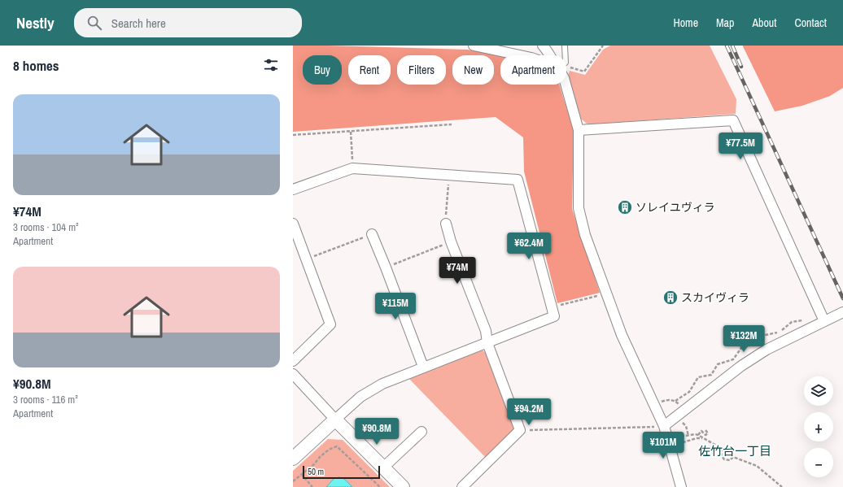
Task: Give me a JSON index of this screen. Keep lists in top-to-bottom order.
{
  "districts": ["佐竹台一丁目"],
  "places": {
    "building": ["ソレイユヴィラ", "スカイヴィラ"]
  },
  "scale_bar": "50 m",
  "page": {
    "header": "Nestly",
    "search": "Search here",
    "nav": [
      "Home",
      "Map",
      "About",
      "Contact"
    ],
    "heading": "8 homes",
    "chip": [
      "Buy",
      "Rent",
      "Filters",
      "New",
      "Apartment"
    ],
    "list": [
      {
        "name": "¥74M",
        "note": "3 rooms · 104 m² · Apartment"
      },
      {
        "name": "¥90.8M",
        "note": "3 rooms · 116 m² · Apartment"
      }
    ],
    "price": [
      "¥77.5M",
      "¥62.4M",
      "¥74M",
      "¥115M",
      "¥132M",
      "¥94.2M",
      "¥90.8M",
      "¥101M"
    ],
    "map_buttons": ["+", "−"],
    "scale": "50 m"
  }
}
